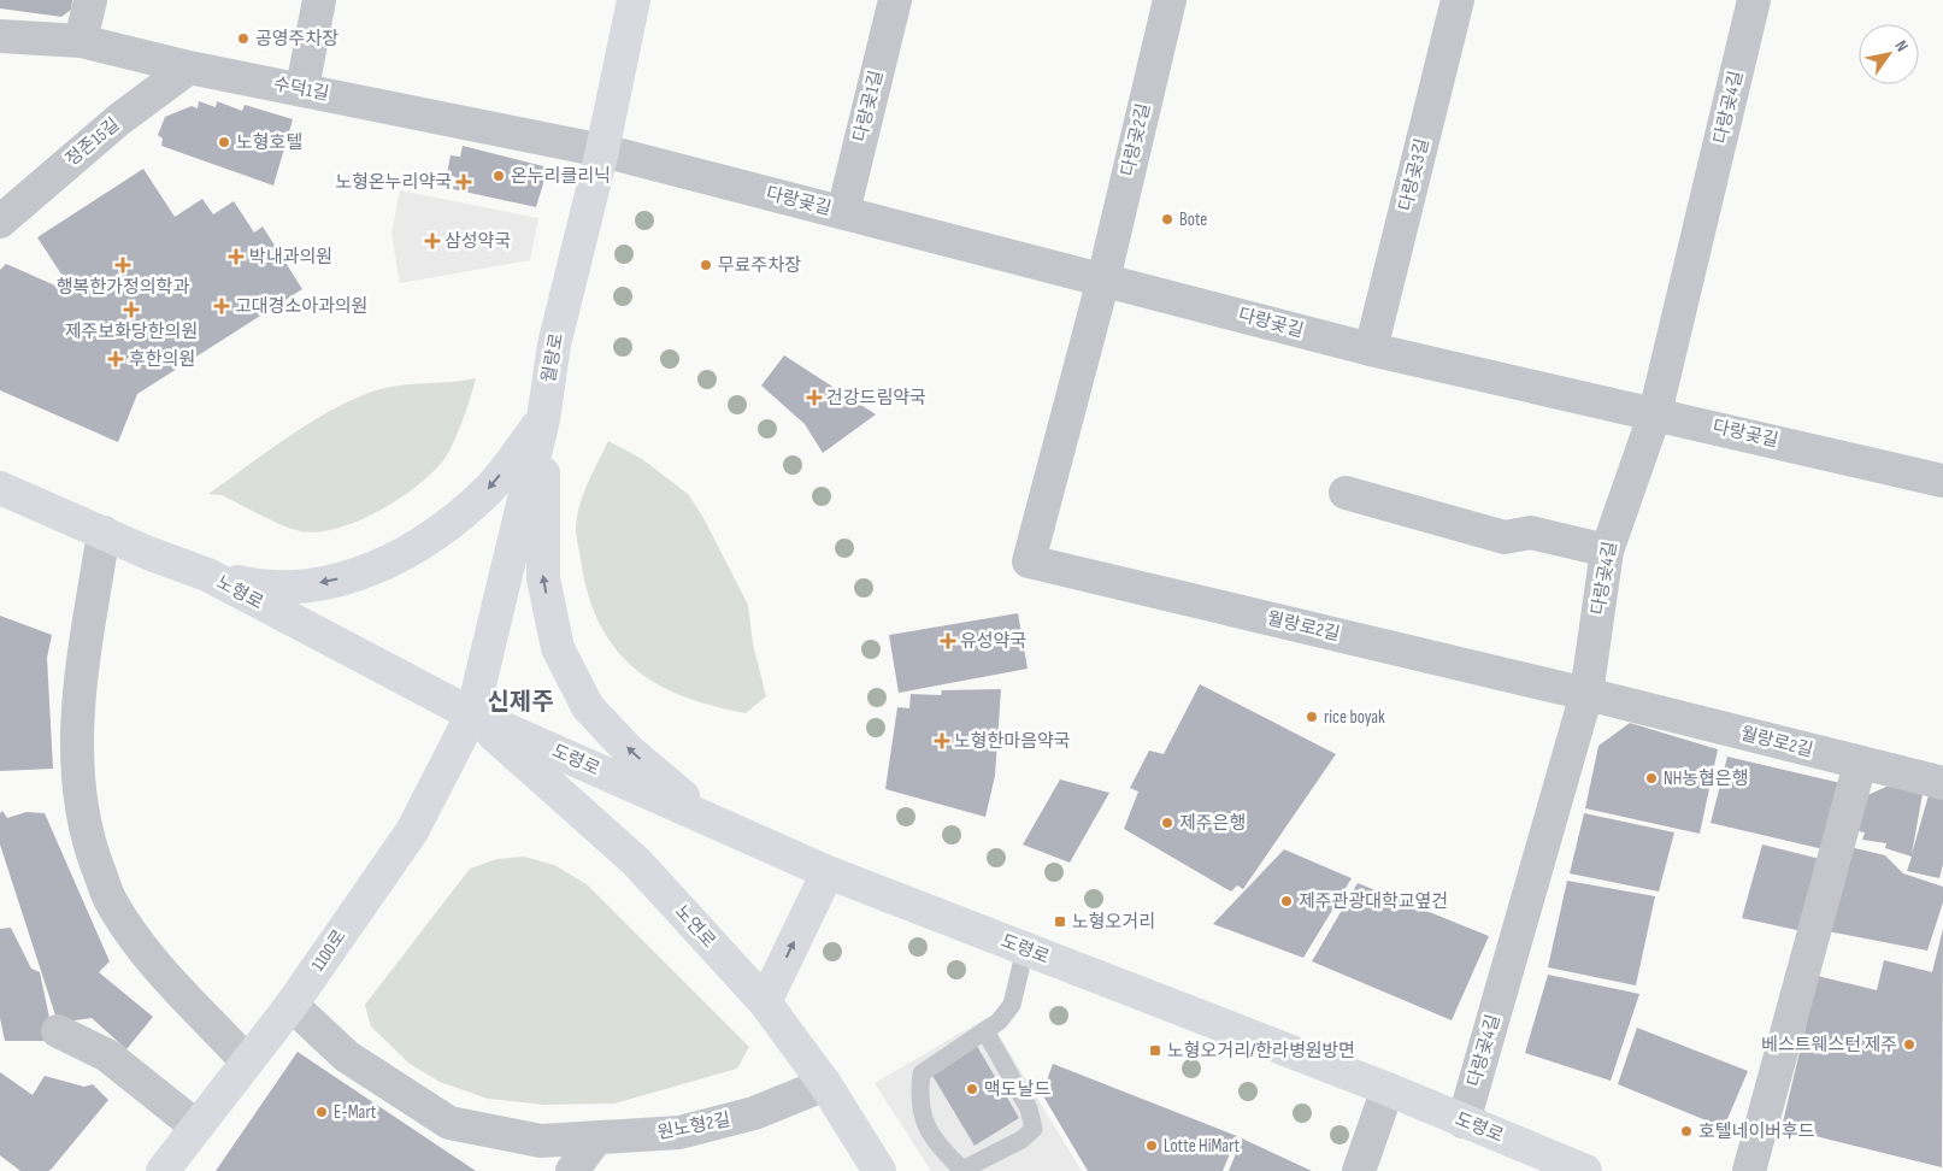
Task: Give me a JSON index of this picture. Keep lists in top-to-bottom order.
{
  "streets": {
    "main road": [
      "월랑로",
      "노형로",
      "도령로",
      "노연로",
      "1100로"
    ],
    "street": [
      "수덕1길",
      "다랑곶1길",
      "다랑곶4길",
      "다랑곶2길",
      "정존15길",
      "다랑곶3길",
      "다랑곶길",
      "월랑로2길",
      "원노형2길"
    ]
  },
  "crossings": [
    ["수덕1길", "정존15길"],
    ["수덕1길", "다랑곶길"],
    ["수덕1길", "월랑로"],
    ["다랑곶1길", "다랑곶길"],
    ["다랑곶4길", "다랑곶길"],
    ["다랑곶4길", "월랑로2길"],
    ["다랑곶4길", "도령로"],
    ["다랑곶2길", "다랑곶길"],
    ["다랑곶2길", "월랑로2길"],
    ["다랑곶3길", "다랑곶길"],
    ["다랑곶길", "월랑로"],
    ["다랑곶길", "월랑로2길"],
    ["월랑로", "노형로"],
    ["월랑로", "도령로"],
    ["월랑로", "노연로"],
    ["월랑로", "1100로"],
    ["노형로", "도령로"],
    ["노형로", "노연로"],
    ["노형로", "1100로"],
    ["도령로", "노연로"],
    ["도령로", "1100로"],
    ["노연로", "1100로"],
    ["노연로", "원노형2길"],
    ["1100로", "원노형2길"]
  ],
  "districts": ["신제주"],
  "places": {
    "other": [
      "공영주차장",
      "노형호텔",
      "온누리클리닉",
      "Bote",
      "무료주차장",
      "rice boyak",
      "NH농협은행",
      "제주은행",
      "제주관광대학교옆건",
      "베스트웨스턴 제주",
      "맥도날드",
      "E-Mart",
      "호텔네이버후드",
      "Lotte HiMart"
    ],
    "health": [
      "노형온누리약국",
      "삼성약국",
      "박내과의원",
      "행복한가정의학과",
      "고대경소아과의원",
      "제주보화당한의원",
      "후한의원",
      "건강드림약국",
      "유성약국",
      "노형한마음약국"
    ],
    "transit": ["노형오거리", "노형오거리/한라병원방면"]
  },
  "north": "top right"
}
